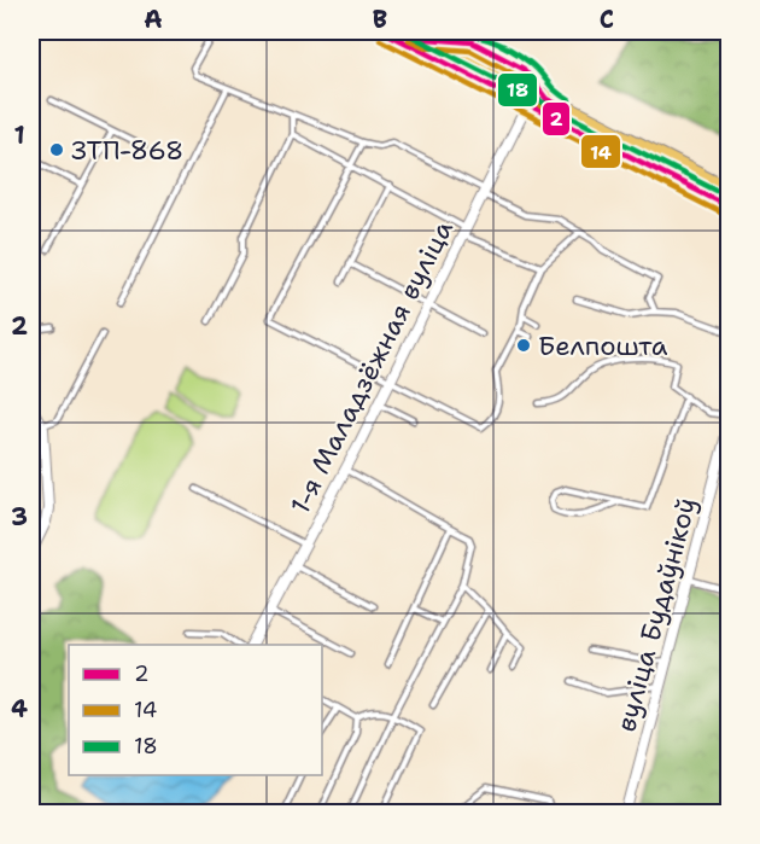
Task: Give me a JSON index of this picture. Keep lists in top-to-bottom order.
{
  "streets": {
    "street": ["1-я Маладзёжная вуліца", "вуліца Будаўнікоў"]
  },
  "places": ["ЗТП-868", "Белпошта"],
  "lines": ["transit line 2", "transit line 18", "transit line 14"],
  "legend": ["2", "14", "18"],
  "grid": {
    "columns": ["A", "B", "C"],
    "rows": [
      "1",
      "2",
      "3",
      "4"
    ]
  }
}
